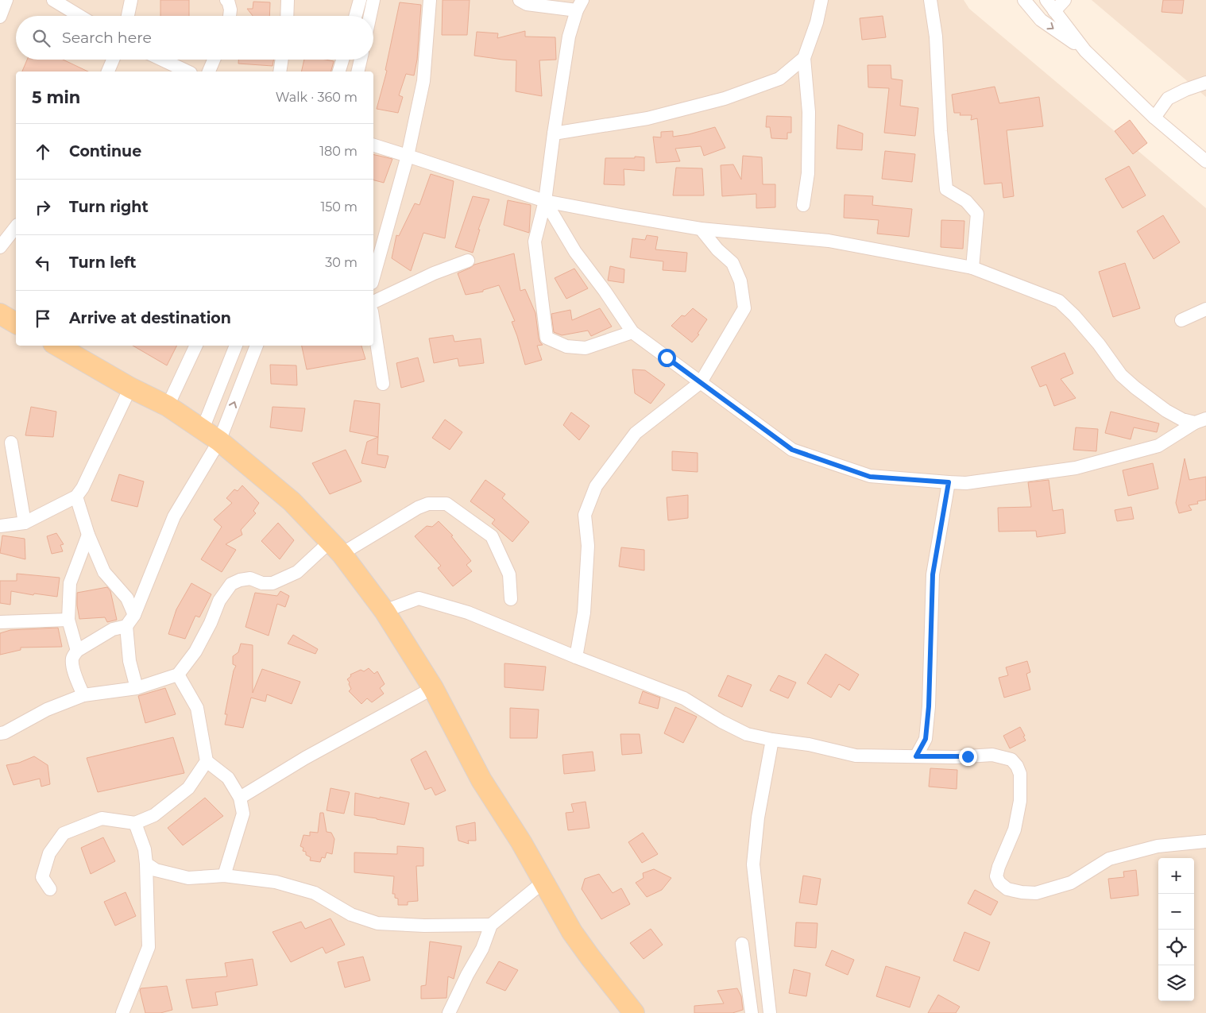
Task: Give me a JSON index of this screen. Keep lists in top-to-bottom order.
{
  "page": {
    "search": "Search here",
    "heading": ["5 min", "Walk · 360 m"],
    "list": [
      ["Continue", "180 m"],
      ["Turn right", "150 m"],
      ["Turn left", "30 m"],
      "Arrive at destination"
    ],
    "map_buttons": ["+", "−"]
  }
}
